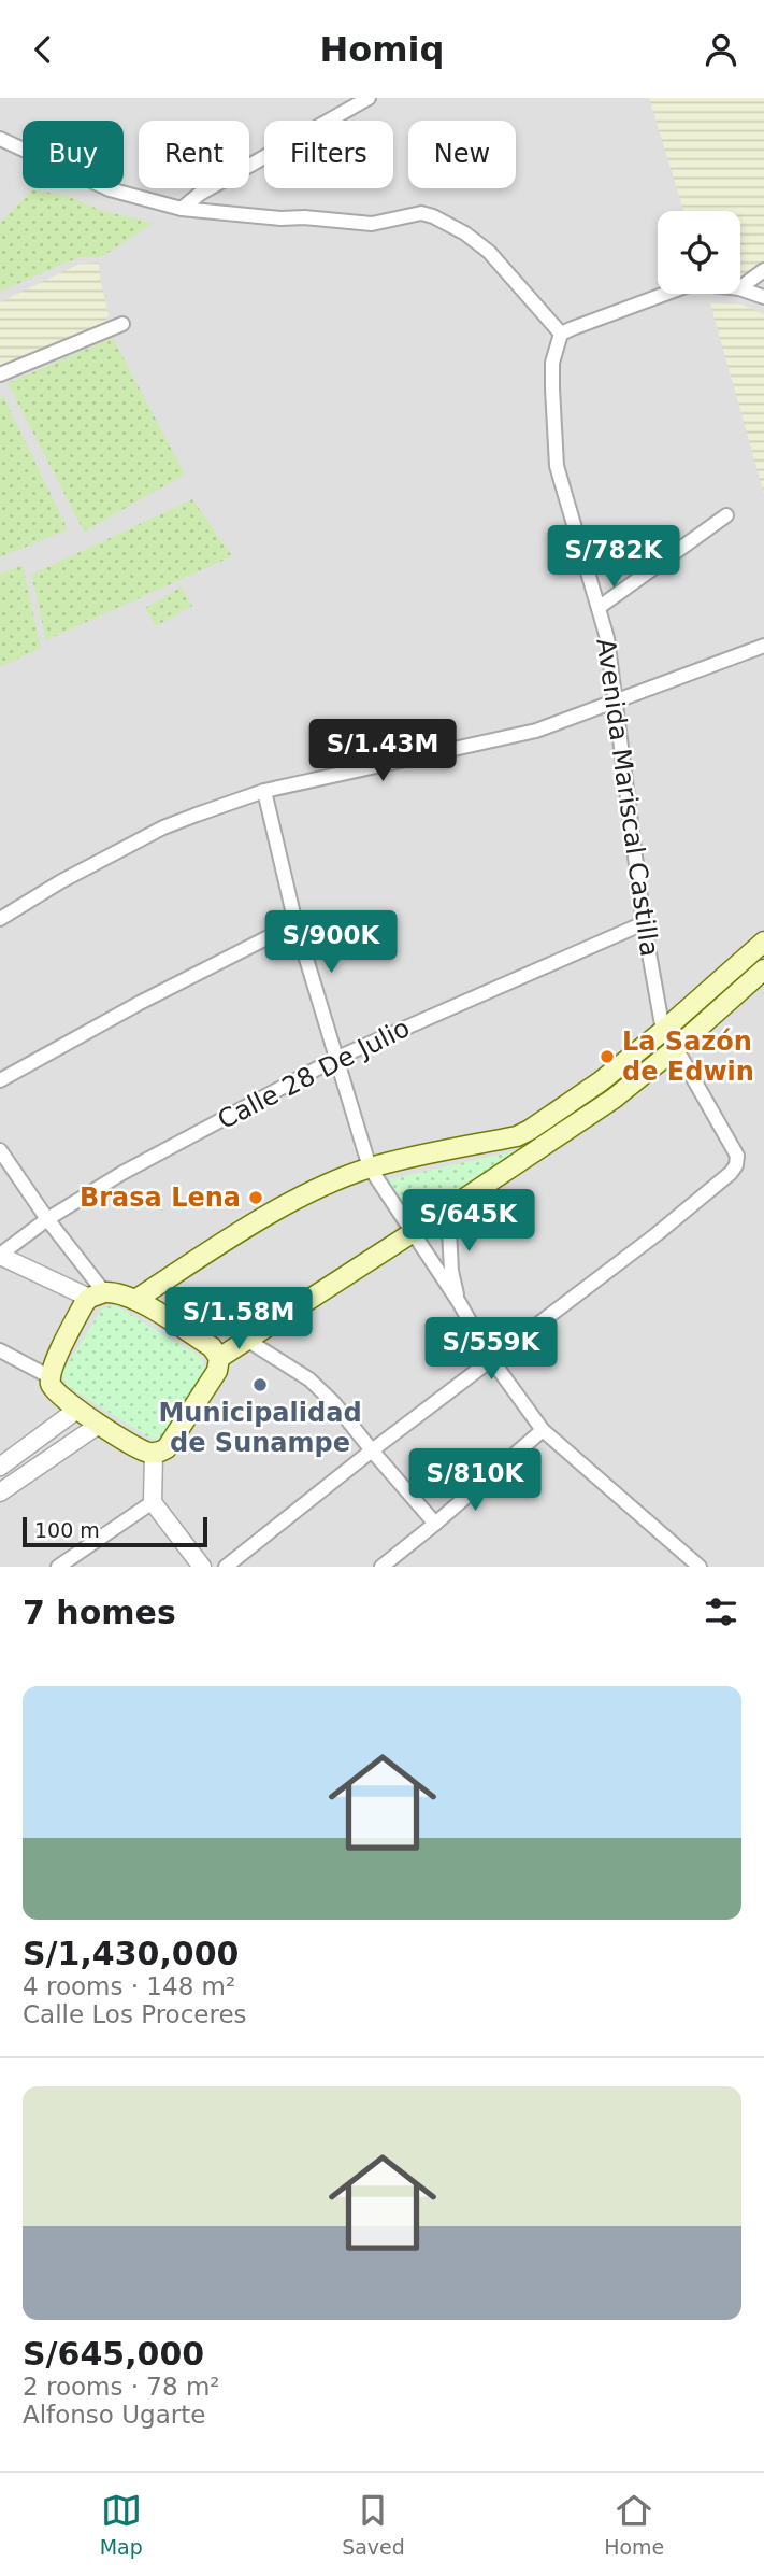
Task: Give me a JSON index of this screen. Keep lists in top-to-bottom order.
{
  "streets": {
    "street": ["Avenida Mariscal Castilla", "Calle 28 De Julio"]
  },
  "crossings": [
    ["Avenida Mariscal Castilla", "Calle 28 De Julio"]
  ],
  "places": ["La Sazón de Edwin", "Brasa Lena", "Municipalidad de Sunampe"],
  "scale_bar": "100 m",
  "page": {
    "header": "Homiq",
    "chip": [
      "Buy",
      "Rent",
      "Filters",
      "New"
    ],
    "price": [
      "S/782K",
      "S/1.43M",
      "S/900K",
      "S/645K",
      "S/1.58M",
      "S/559K",
      "S/810K"
    ],
    "scale": "100 m",
    "heading": "7 homes",
    "list": [
      {
        "name": "S/1,430,000",
        "note": "4 rooms · 148 m² · Calle Los Proceres"
      },
      {
        "name": "S/645,000",
        "note": "2 rooms · 78 m² · Alfonso Ugarte"
      }
    ],
    "tabs": ["Map", "Saved", "Home"]
  }
}
